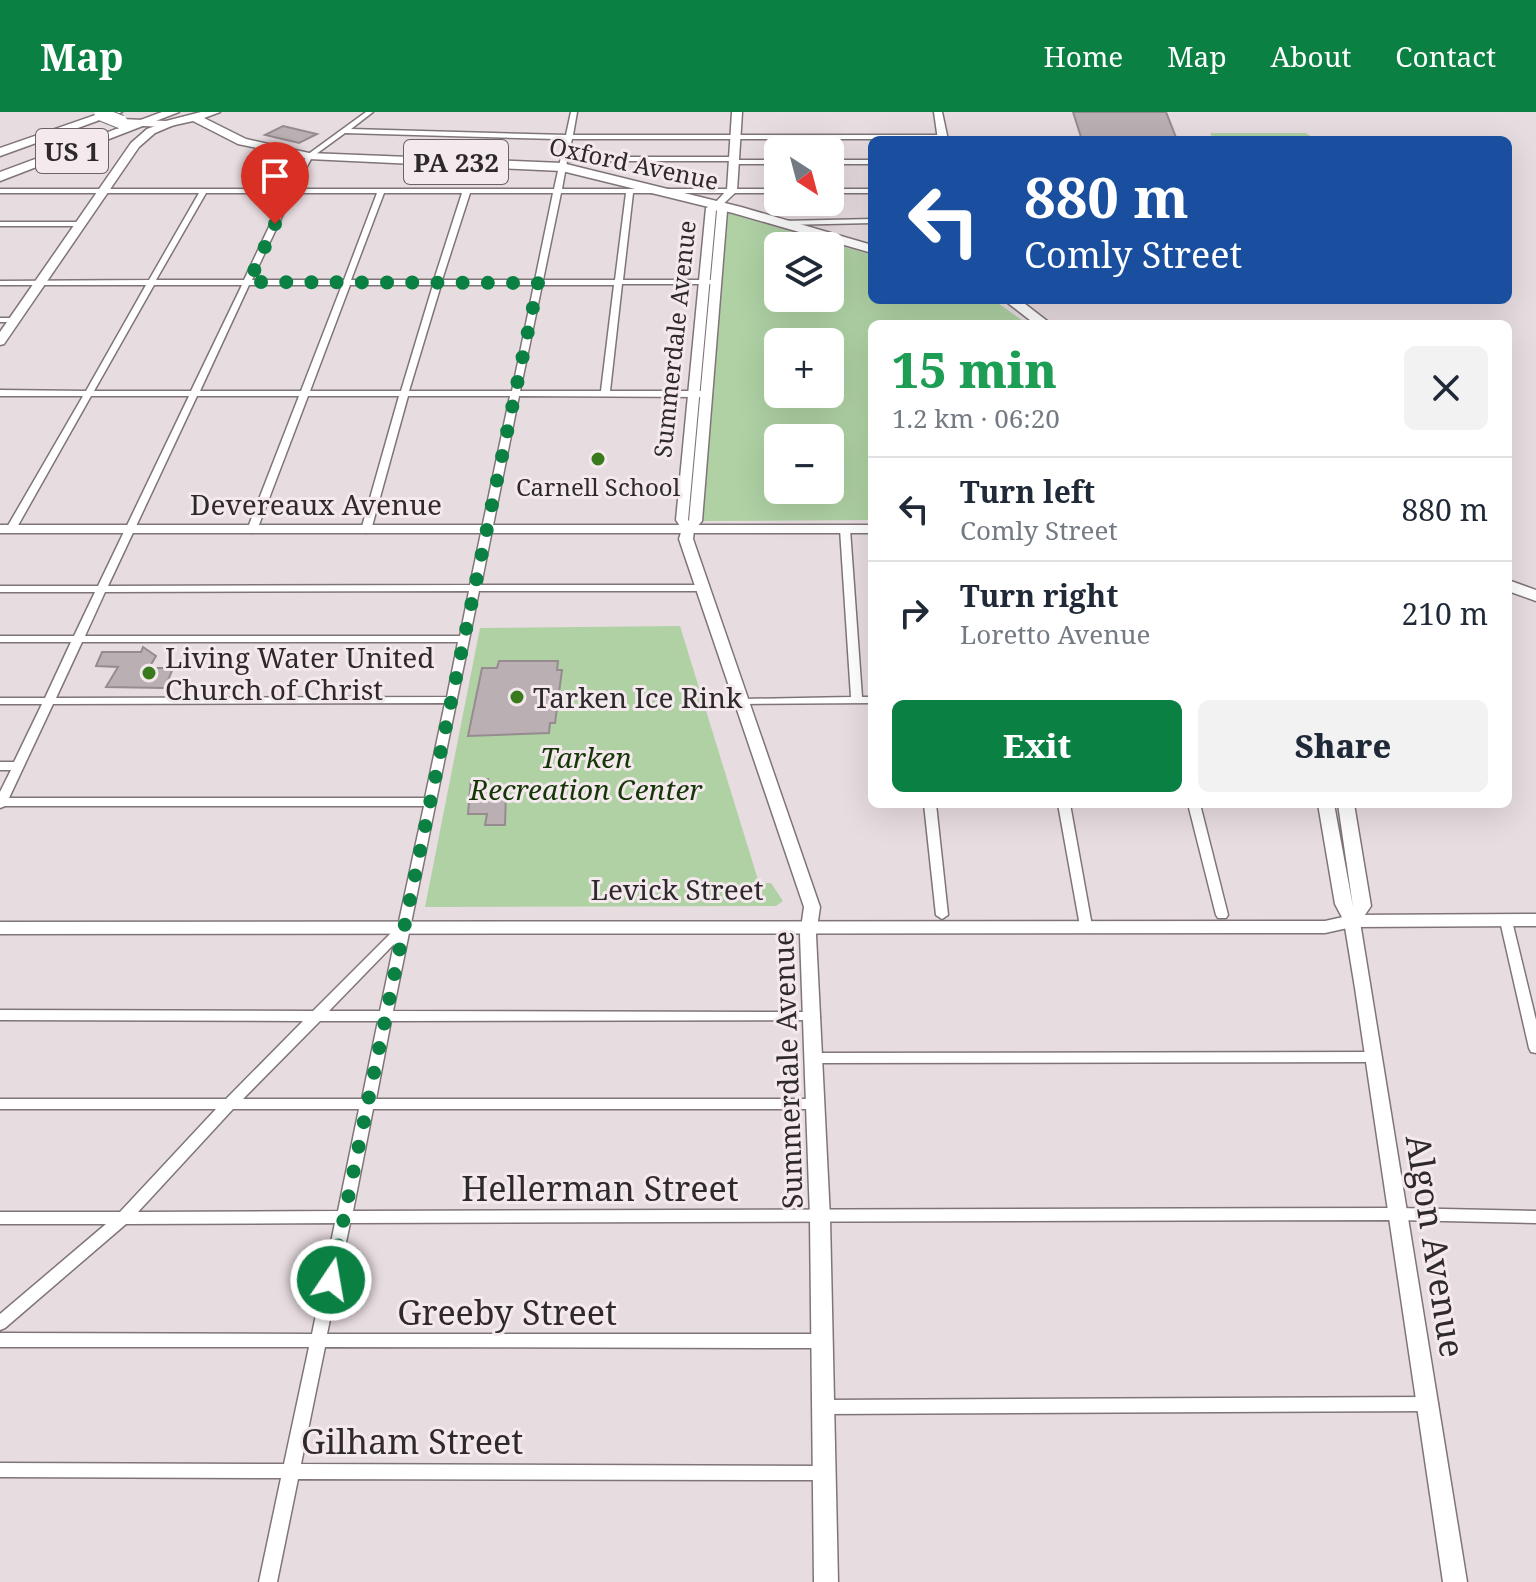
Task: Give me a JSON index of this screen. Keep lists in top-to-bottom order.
{
  "streets": {
    "highway": ["US 1"],
    "main road": [
      "PA 232",
      "Oxford Avenue",
      "Summerdale Avenue",
      "Devereaux Avenue",
      "Levick Street"
    ],
    "street": [
      "Hellerman Street",
      "Algon Avenue",
      "Greeby Street",
      "Gilham Street"
    ]
  },
  "crossings": [
    ["Oxford Avenue", "Summerdale Avenue"],
    ["Summerdale Avenue", "Devereaux Avenue"],
    ["Summerdale Avenue", "Levick Street"],
    ["Summerdale Avenue", "Hellerman Street"],
    ["Summerdale Avenue", "Greeby Street"],
    ["Summerdale Avenue", "Gilham Street"],
    ["Levick Street", "Algon Avenue"],
    ["Hellerman Street", "Algon Avenue"]
  ],
  "parks": ["Tarken Recreation Center"],
  "places": ["Carnell School", "Living Water United Church of Christ", "Tarken Ice Rink"],
  "north": "bottom right",
  "page": {
    "header": "Map",
    "nav": [
      "Home",
      "Map",
      "About",
      "Contact"
    ],
    "map_buttons": ["+", "−"],
    "turn": ["880 m", "Comly Street"],
    "heading": ["15 min", "1.2 km · 06:20"],
    "list": [
      {
        "name": "Turn left",
        "note": "Comly Street",
        "value": "880 m"
      },
      {
        "name": "Turn right",
        "note": "Loretto Avenue",
        "value": "210 m"
      }
    ],
    "buttons": ["Exit", "Share"]
  }
}
